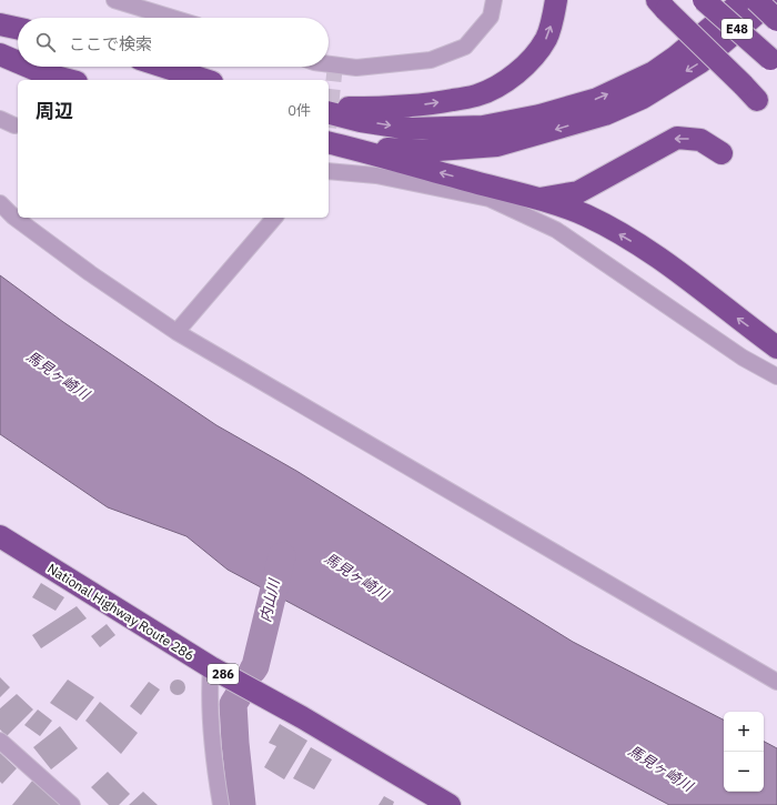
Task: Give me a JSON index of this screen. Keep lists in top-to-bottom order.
{
  "streets": {
    "highway": ["E48", "National Highway Route 286", "286"]
  },
  "water": ["馬見ヶ崎川", "内山川"],
  "page": {
    "search": "ここで検索",
    "heading": ["周辺", "0件"],
    "map_buttons": ["+", "−"]
  }
}
